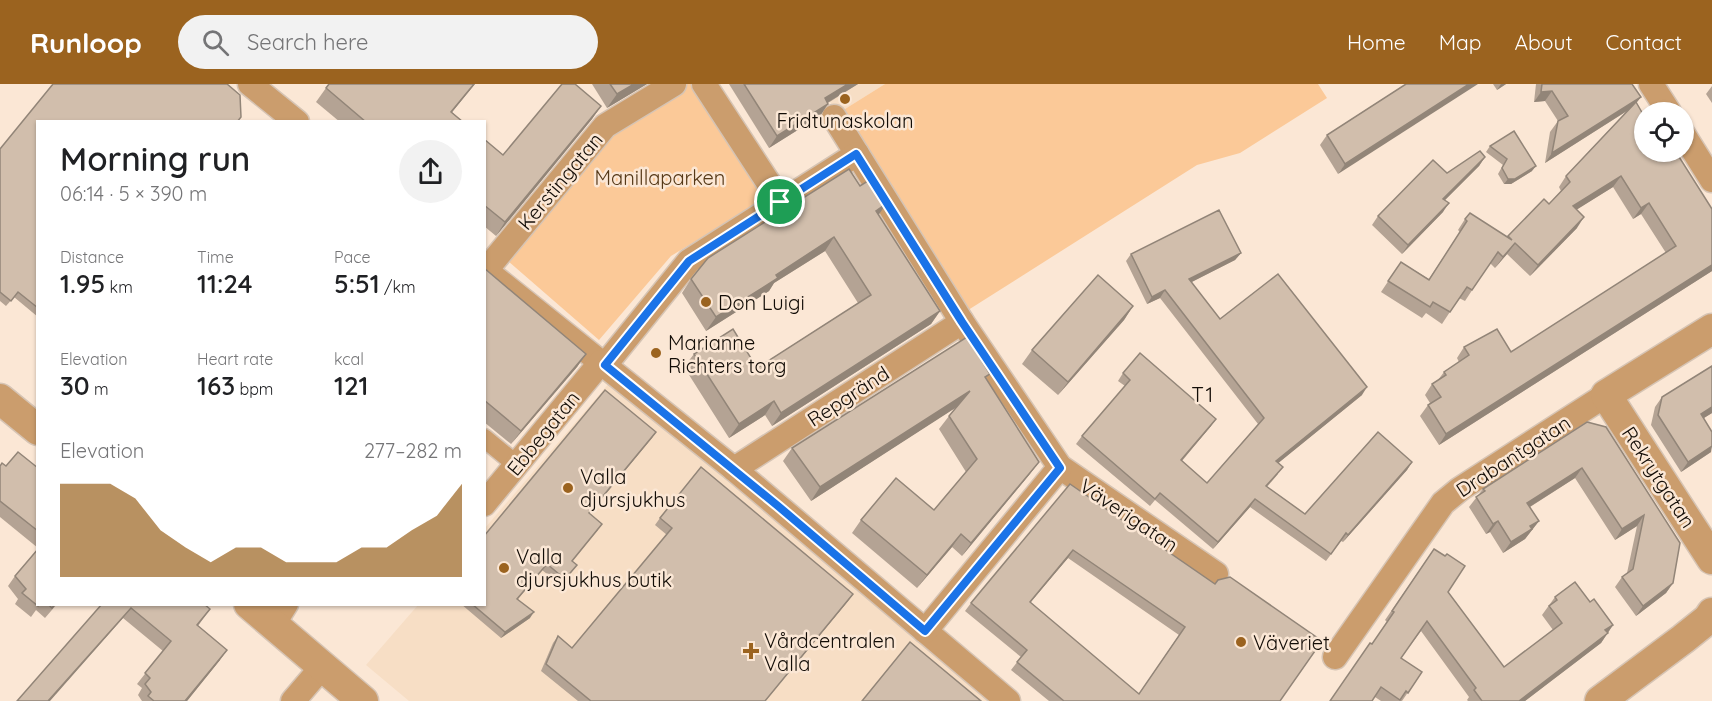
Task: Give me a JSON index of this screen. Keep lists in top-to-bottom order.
{
  "streets": {
    "street": [
      "Kerstingatan",
      "Repgränd",
      "Ebbegatan",
      "Drabantgatan",
      "Rekrytgatan",
      "Väverigatan"
    ]
  },
  "crossings": [
    ["Repgränd", "Väverigatan"],
    ["Ebbegatan", "Väverigatan"],
    ["Drabantgatan", "Rekrytgatan"]
  ],
  "districts": ["T1"],
  "parks": ["Manillaparken"],
  "places": {
    "other": [
      "Fridtunaskolan",
      "Don Luigi",
      "Marianne Richters torg",
      "Valla djursjukhus",
      "Valla djursjukhus butik",
      "Väveriet"
    ],
    "health": ["Vårdcentralen Valla"]
  },
  "page": {
    "header": "Runloop",
    "search": "Search here",
    "nav": [
      "Home",
      "Map",
      "About",
      "Contact"
    ],
    "heading": ["Morning run", "06:14 · 5 × 390 m"],
    "stats": [
      ["Distance", "1.95 km"],
      ["Time", "11:24"],
      ["Pace", "5:51 /km"],
      ["Elevation", "30 m"],
      ["Heart rate", "163 bpm"],
      ["kcal", "121"]
    ],
    "chart": ["Elevation", "277–282 m"]
  }
}
